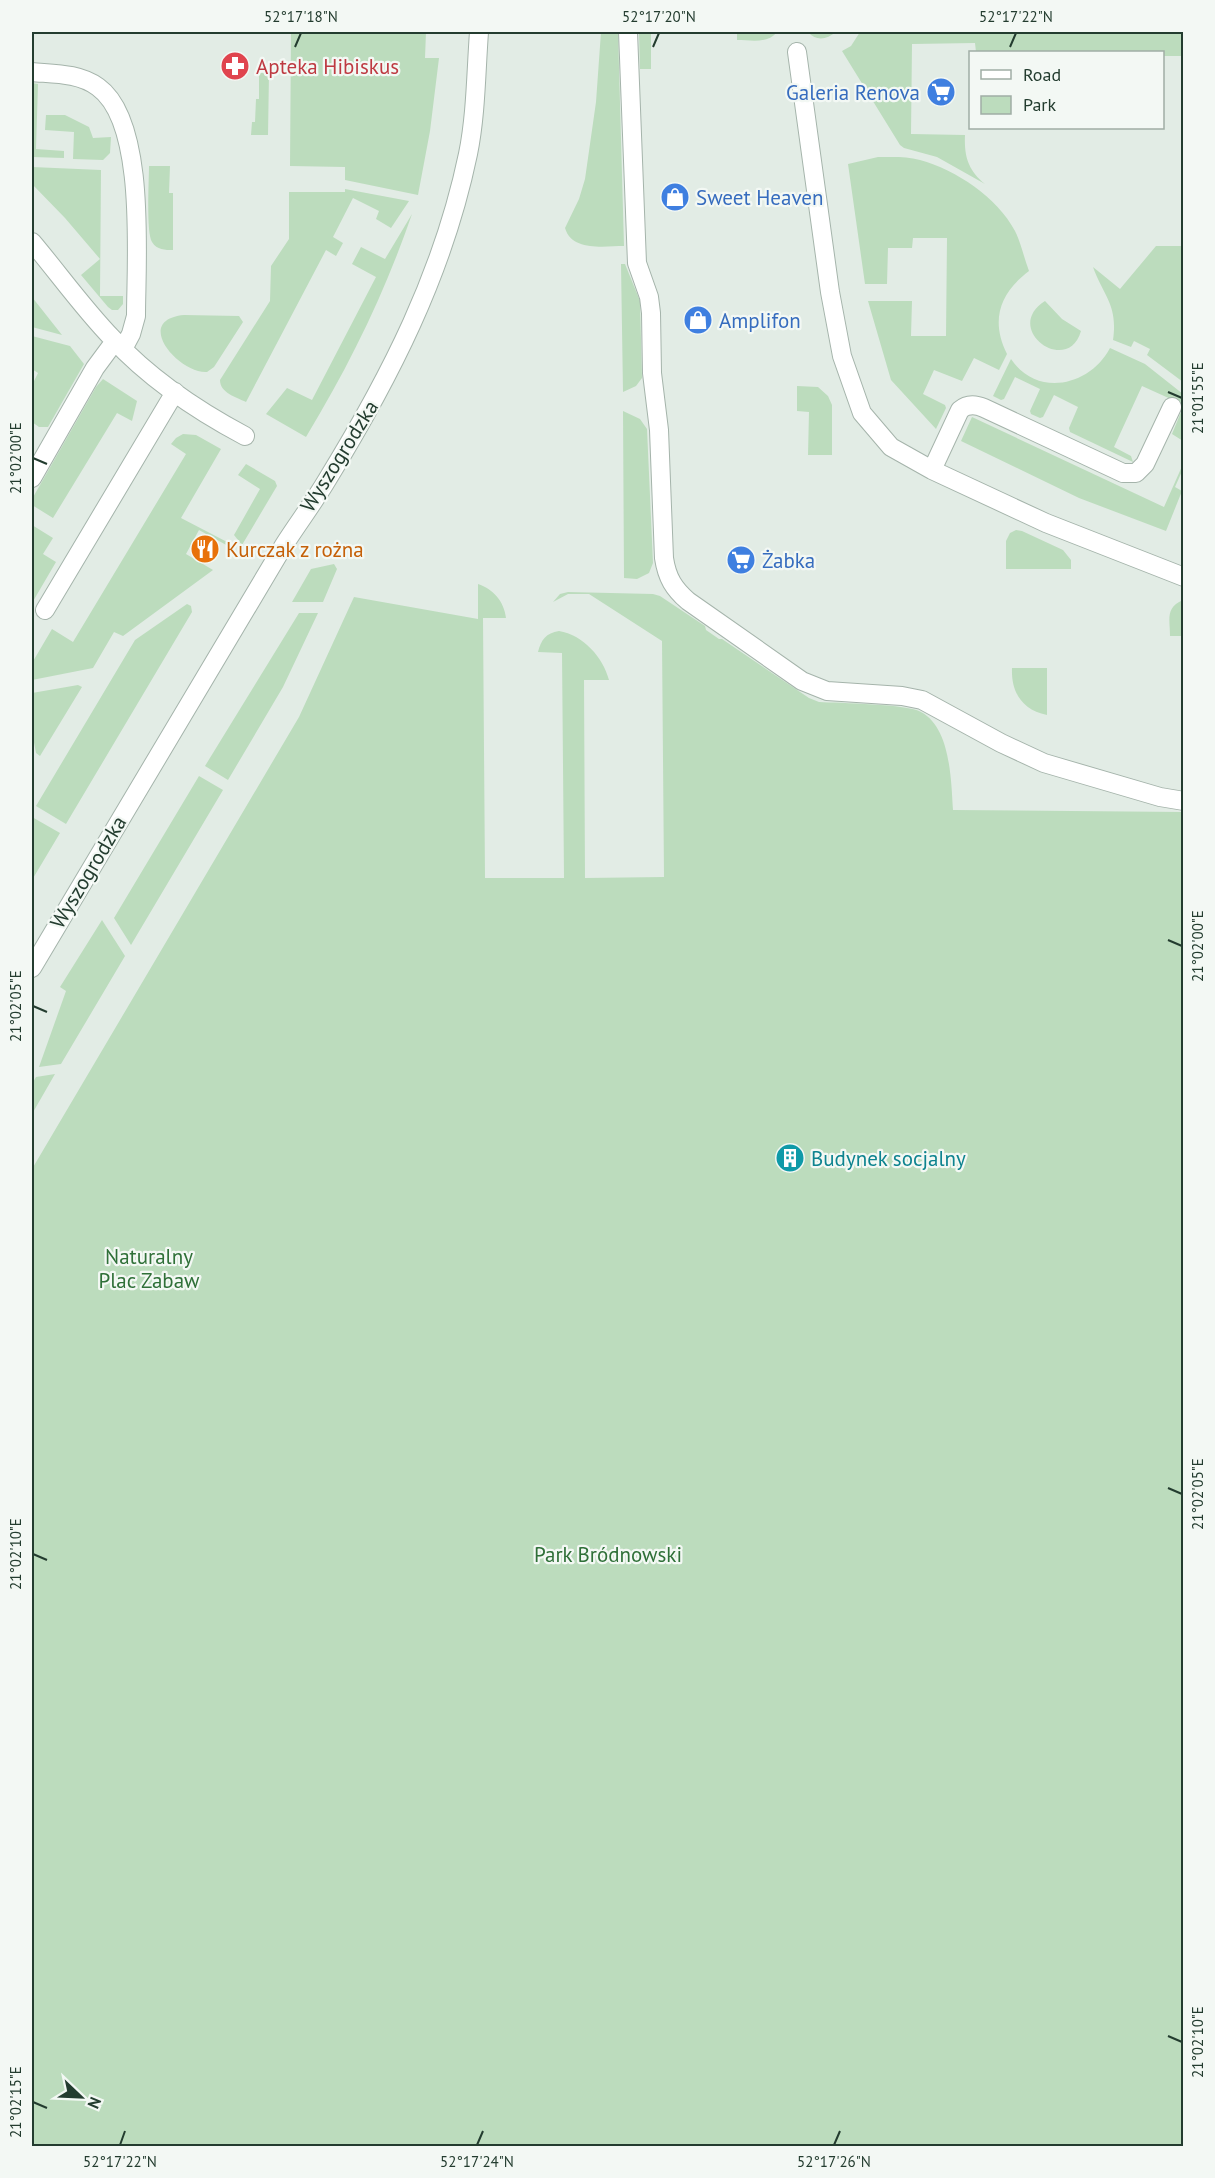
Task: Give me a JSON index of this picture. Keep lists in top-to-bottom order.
{
  "streets": {
    "street": ["Wyszogrodzka"]
  },
  "parks": ["Naturalny Plac Zabaw", "Park Bródnowski"],
  "places": {
    "pharmacy": ["Apteka Hibiskus"],
    "supermarket": ["Galeria Renova", "Żabka"],
    "shop": ["Sweet Heaven", "Amplifon"],
    "restaurant": ["Kurczak z rożna"],
    "building": ["Budynek socjalny"]
  },
  "legend": ["Road", "Park"],
  "north": "bottom right",
  "coordinates": [
    "52°17'18\"N",
    "52°17'20\"N",
    "52°17'22\"N",
    "21°01'55\"E",
    "21°02'00\"E",
    "21°02'05\"E",
    "21°02'10\"E",
    "21°02'15\"E",
    "52°17'24\"N",
    "52°17'26\"N"
  ]
}
